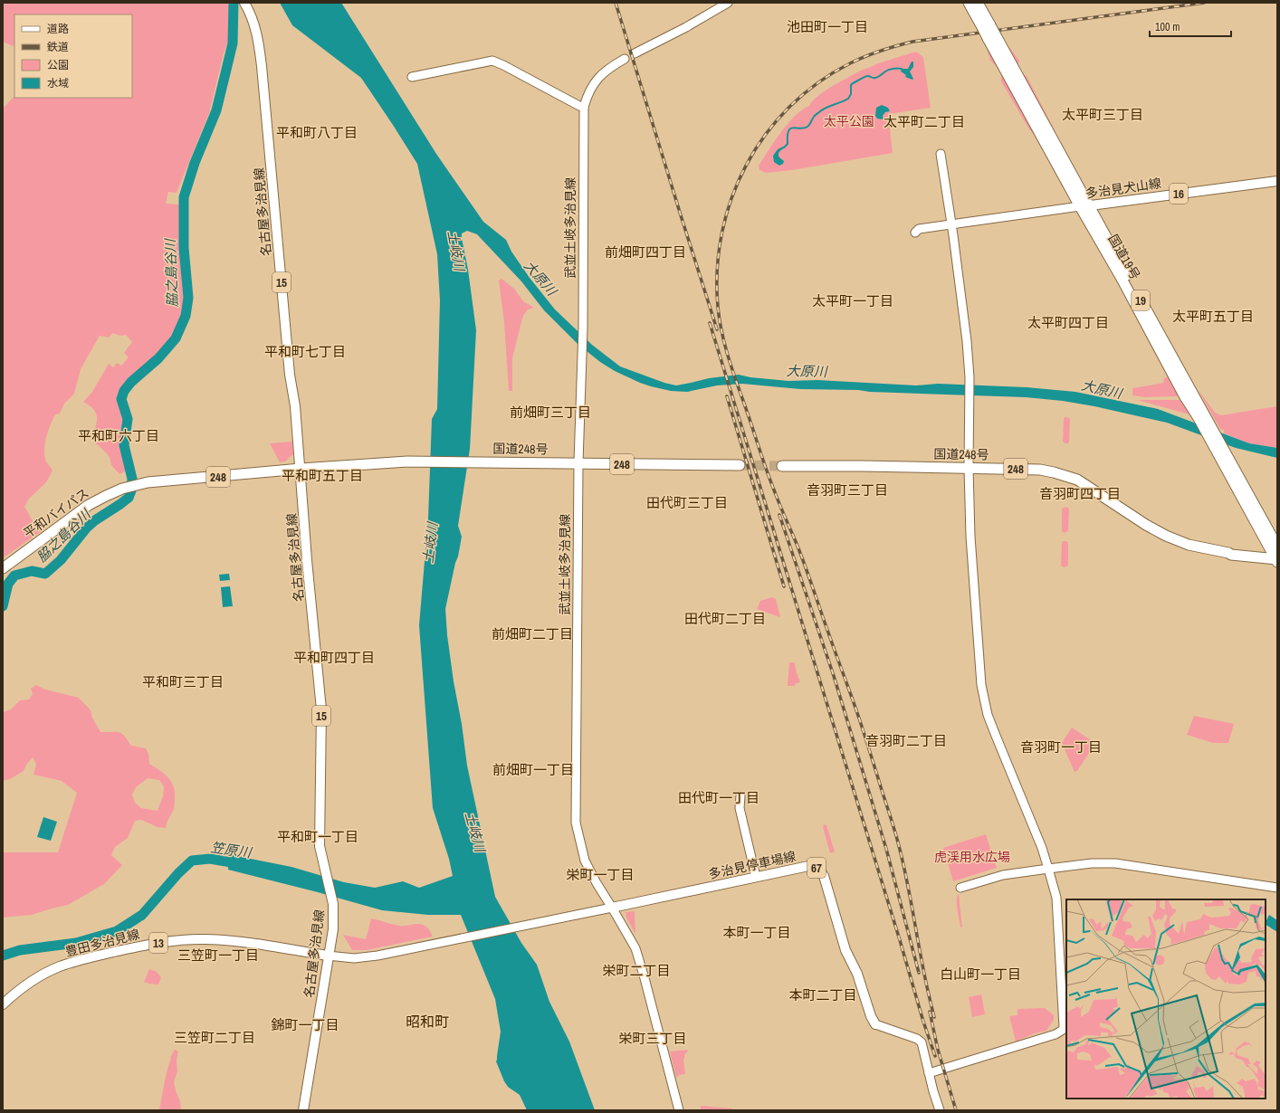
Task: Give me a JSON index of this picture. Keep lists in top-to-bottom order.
{
  "streets": {
    "highway": [
      "国道19号",
      "19",
      "国道248号",
      "248",
      "平和バイパス"
    ],
    "main road": [
      "多治見犬山線",
      "16",
      "名古屋多治見線",
      "15",
      "多治見停車場線",
      "67",
      "豊田多治見線",
      "13"
    ],
    "street": ["武並土岐多治見線"]
  },
  "crossings": [
    ["多治見犬山線", "国道19号"],
    ["名古屋多治見線", "国道248号"],
    ["名古屋多治見線", "平和バイパス"],
    ["名古屋多治見線", "豊田多治見線"],
    ["武並土岐多治見線", "国道248号"],
    ["武並土岐多治見線", "多治見停車場線"],
    ["国道19号", "国道248号"],
    ["国道248号", "平和バイパス"]
  ],
  "districts": [
    "池田町一丁目",
    "太平町三丁目",
    "太平町二丁目",
    "平和町八丁目",
    "前畑町四丁目",
    "太平町一丁目",
    "太平町五丁目",
    "太平町四丁目",
    "平和町七丁目",
    "前畑町三丁目",
    "平和町六丁目",
    "平和町五丁目",
    "音羽町三丁目",
    "音羽町四丁目",
    "田代町三丁目",
    "田代町二丁目",
    "前畑町二丁目",
    "平和町四丁目",
    "平和町三丁目",
    "音羽町二丁目",
    "音羽町一丁目",
    "前畑町一丁目",
    "田代町一丁目",
    "平和町一丁目",
    "栄町一丁目",
    "本町一丁目",
    "三笠町一丁目",
    "栄町二丁目",
    "白山町一丁目",
    "本町二丁目",
    "昭和町",
    "錦町一丁目",
    "三笠町二丁目",
    "栄町三丁目"
  ],
  "water": [
    "土岐川",
    "脇之島谷川",
    "大原川",
    "笠原川"
  ],
  "parks": ["太平公園", "虎渓用水広場"],
  "legend": [
    "道路",
    "鉄道",
    "公園",
    "水域"
  ],
  "scale_bar": "100 m"
}
